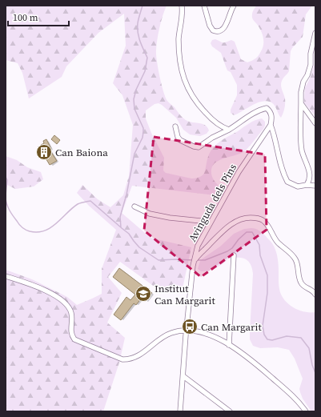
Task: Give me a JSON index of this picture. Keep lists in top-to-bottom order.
{
  "streets": {
    "street": ["Avinguda dels Pins"]
  },
  "places": {
    "building": ["Can Baiona"],
    "school or university": ["Institut Can Margarit"],
    "bus stop": ["Can Margarit"]
  },
  "scale_bar": "100 m"
}
